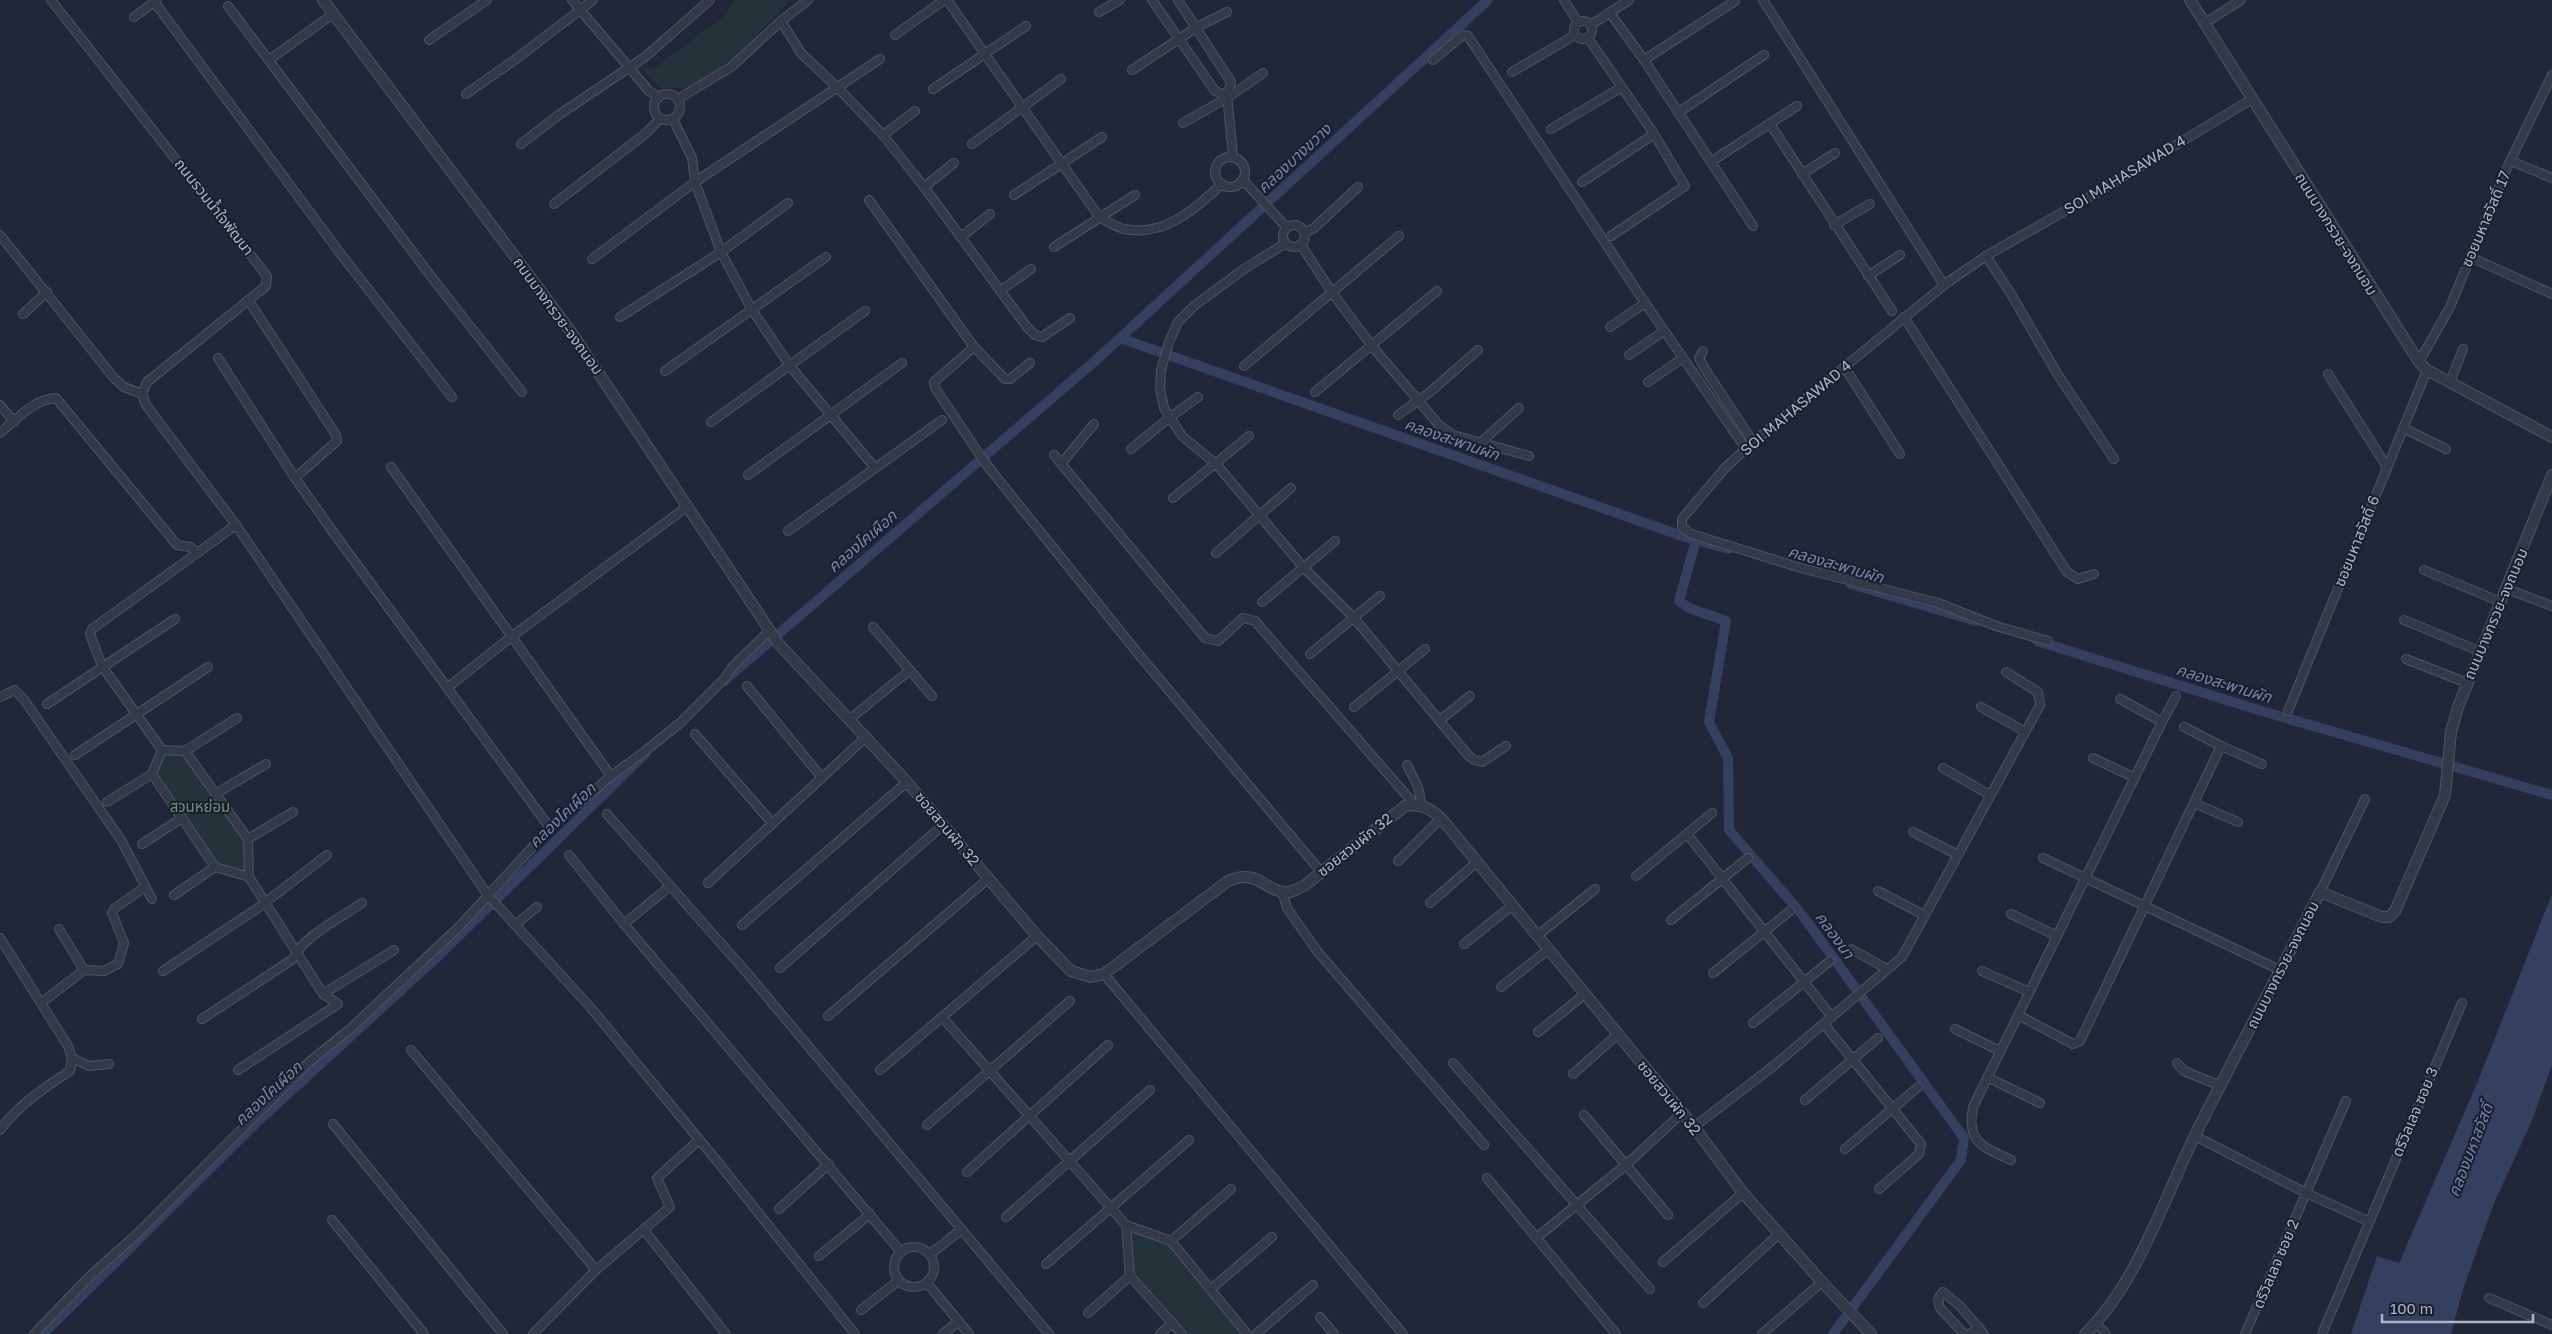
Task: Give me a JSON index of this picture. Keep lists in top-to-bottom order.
{
  "streets": {
    "street": [
      "SOI MAHASAWAD 4",
      "ถนนรวมน้ำใจพัฒนา",
      "ซอยมหาสวัสดิ์ 17",
      "ถนนบางกรวย-จงถนอม",
      "ซอยมหาสวัสดิ์ 6",
      "ซอยสวนผัก 32",
      "ดรีวิลเลจ ซอย 3",
      "ดรีวิลเลจ ซอย 2"
    ]
  },
  "crossings": [
    ["SOI MAHASAWAD 4", "ถนนบางกรวย-จงถนอม"],
    ["ซอยมหาสวัสดิ์ 17", "ถนนบางกรวย-จงถนอม"],
    ["ถนนบางกรวย-จงถนอม", "ซอยมหาสวัสดิ์ 6"],
    ["ถนนบางกรวย-จงถนอม", "ซอยสวนผัก 32"]
  ],
  "water": [
    "คลองบางขวาง",
    "คลองสะพานผัก",
    "คลองโคเผือก",
    "คลองนา",
    "คลองมหาสวัสดิ์"
  ],
  "parks": ["สวนหย่อม"],
  "scale_bar": "100 m"
}
